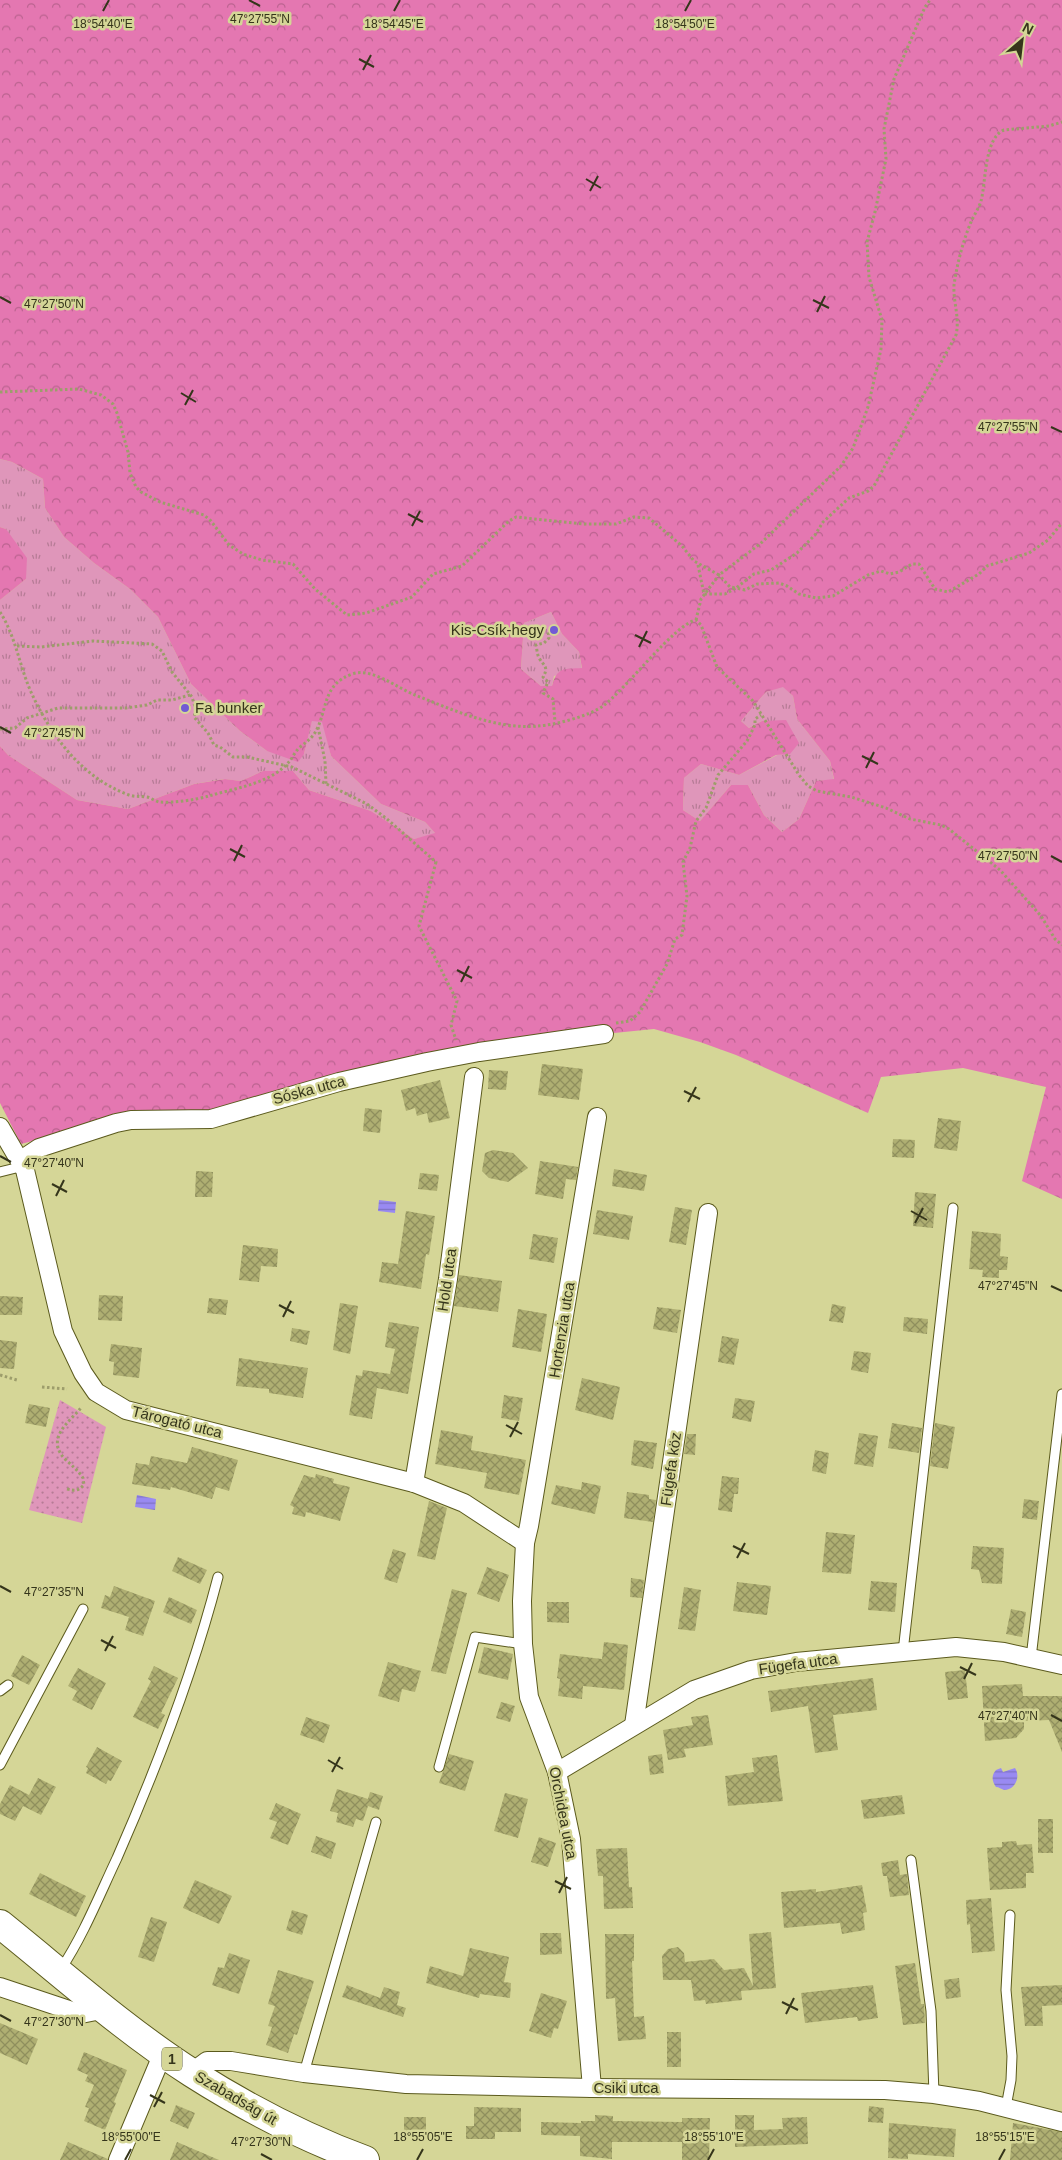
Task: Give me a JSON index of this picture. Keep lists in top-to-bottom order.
{
  "streets": {
    "main road": ["1", "Szabadság út"],
    "street": [
      "Sóska utca",
      "Hold utca",
      "Hortenzia utca",
      "Tárogató utca",
      "Fügefa köz",
      "Fügefa utca",
      "Orchidea utca",
      "Csiki utca"
    ]
  },
  "crossings": [
    ["Sóska utca", "Tárogató utca"],
    ["Hold utca", "Tárogató utca"],
    ["Hortenzia utca", "Tárogató utca"],
    ["Hortenzia utca", "Orchidea utca"],
    ["Tárogató utca", "Orchidea utca"],
    ["Fügefa köz", "Fügefa utca"],
    ["Fügefa utca", "Orchidea utca"],
    ["Orchidea utca", "Csiki utca"],
    ["Csiki utca", "Szabadság út"]
  ],
  "places": ["Kis-Csík-hegy", "Fa bunker"],
  "north": "top right",
  "coordinates": [
    "47°27'55\"N",
    "18°54'40\"E",
    "18°54'45\"E",
    "18°54'50\"E",
    "47°27'50\"N",
    "47°27'45\"N",
    "47°27'40\"N",
    "47°27'35\"N",
    "47°27'30\"N",
    "18°55'00\"E",
    "18°55'05\"E",
    "18°55'10\"E",
    "18°55'15\"E"
  ]
}
